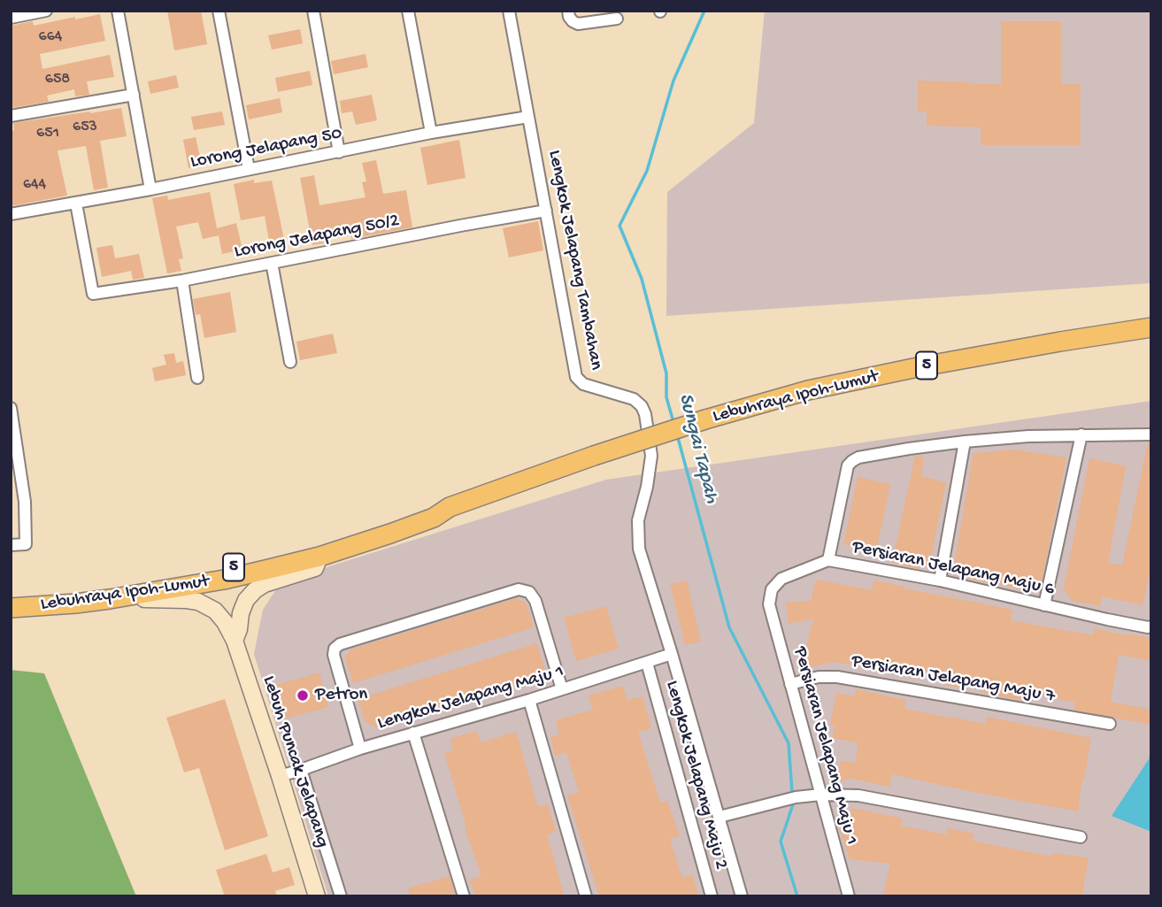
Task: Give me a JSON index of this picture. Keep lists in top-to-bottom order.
{
  "streets": {
    "highway": ["5", "Lebuhraya Ipoh-Lumut"],
    "street": [
      "Lorong Jelapang 50",
      "Lorong Jelapang 50/2",
      "Lengkok Jelapang Tambahan",
      "Persiaran Jelapang Maju 6",
      "Persiaran Jelapang Maju 7",
      "Lengkok Jelapang Maju 1",
      "Persiaran Jelapang Maju 1",
      "Lebuh Puncak Jelapang",
      "Lengkok Jelapang Maju 2"
    ]
  },
  "crossings": [
    ["Lorong Jelapang 50", "Lorong Jelapang 50/2"],
    ["Lorong Jelapang 50", "Lengkok Jelapang Tambahan"],
    ["Lorong Jelapang 50/2", "Lengkok Jelapang Tambahan"],
    ["Lengkok Jelapang Tambahan", "Lengkok Jelapang Maju 1"],
    ["Lebuhraya Ipoh-Lumut", "Lebuh Puncak Jelapang"],
    ["Persiaran Jelapang Maju 6", "Persiaran Jelapang Maju 1"],
    ["Persiaran Jelapang Maju 7", "Persiaran Jelapang Maju 1"],
    ["Lengkok Jelapang Maju 1", "Lebuh Puncak Jelapang"],
    ["Lengkok Jelapang Maju 1", "Lengkok Jelapang Maju 2"]
  ],
  "water": ["Sungai Tapah"],
  "places": ["Petron"],
  "house_numbers": [
    "664",
    "658",
    "653",
    "651",
    "644"
  ]
}
